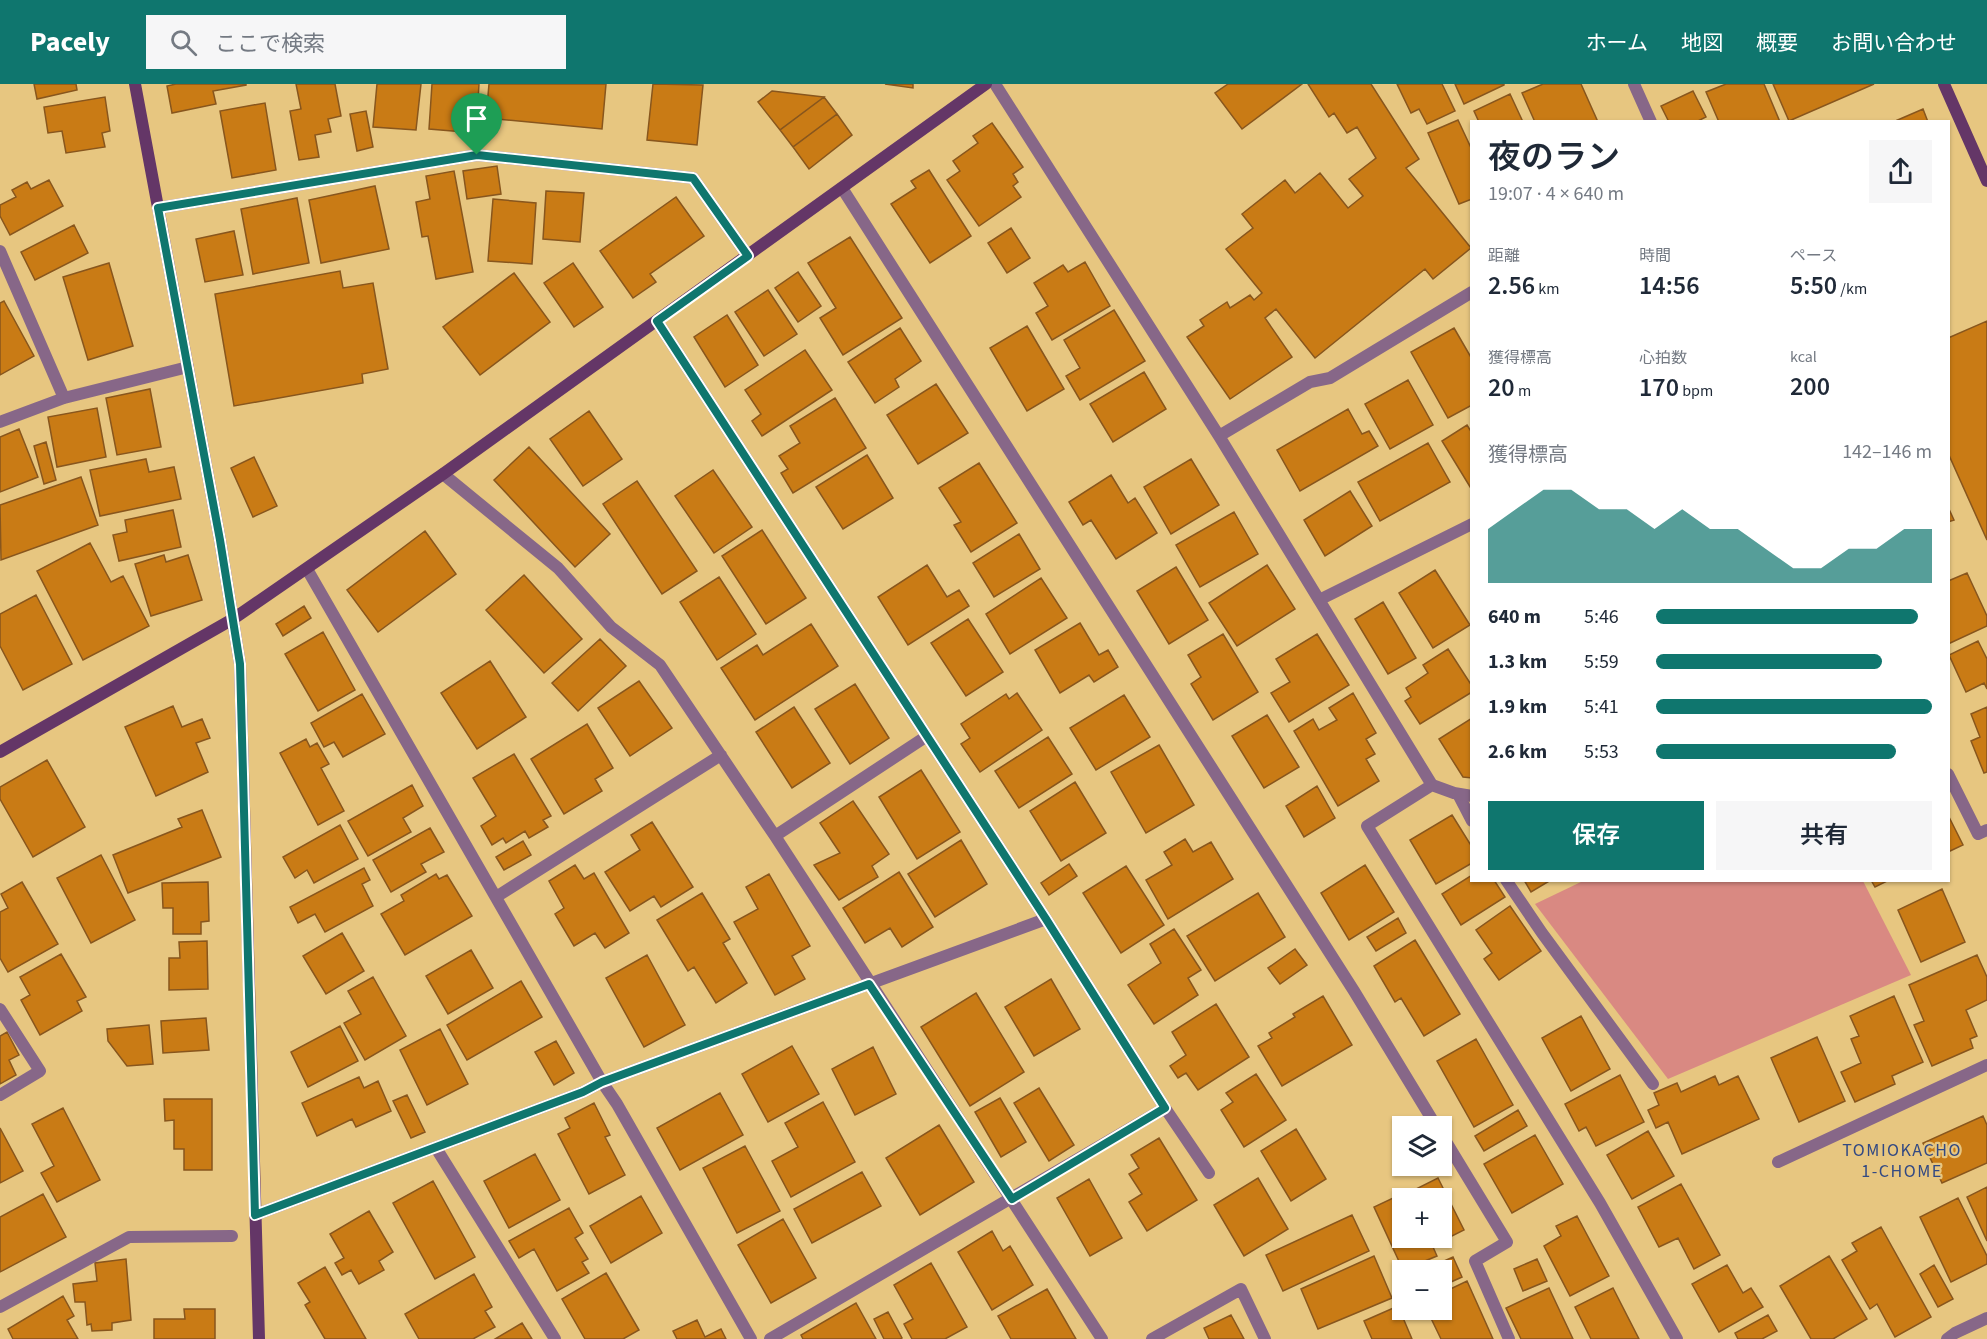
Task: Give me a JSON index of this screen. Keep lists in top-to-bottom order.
{
  "districts": ["TOMIOKACHO 1-CHOME"],
  "page": {
    "header": "Pacely",
    "search": "ここで検索",
    "nav": [
      "ホーム",
      "地図",
      "概要",
      "お問い合わせ"
    ],
    "heading": ["夜のラン", "19:07 · 4 × 640 m"],
    "stats": [
      ["距離", "2.56 km"],
      ["時間", "14:56"],
      ["ペース", "5:50 /km"],
      ["獲得標高", "20 m"],
      ["心拍数", "170 bpm"],
      ["kcal", "200"]
    ],
    "chart": ["獲得標高", "142–146 m"],
    "list": [
      {
        "name": "640 m",
        "note": "5:46"
      },
      {
        "name": "1.3 km",
        "note": "5:59"
      },
      {
        "name": "1.9 km",
        "note": "5:41"
      },
      {
        "name": "2.6 km",
        "note": "5:53"
      }
    ],
    "buttons": ["保存", "共有"],
    "map_buttons": ["+", "−"]
  }
}
